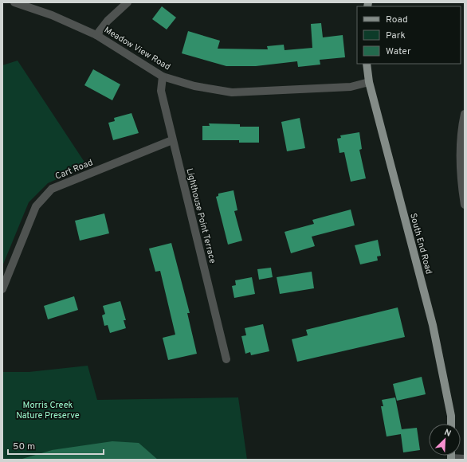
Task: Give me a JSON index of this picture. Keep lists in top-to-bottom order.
{
  "streets": {
    "main road": ["South End Road"],
    "street": ["Meadow View Road", "Cart Road", "Lighthouse Point Terrace"]
  },
  "crossings": [
    ["Meadow View Road", "Lighthouse Point Terrace"],
    ["Meadow View Road", "South End Road"],
    ["Cart Road", "Lighthouse Point Terrace"]
  ],
  "parks": ["Morris Creek Nature Preserve"],
  "legend": ["Road", "Park", "Water"],
  "scale_bar": "50 m",
  "north": "top right"
}
